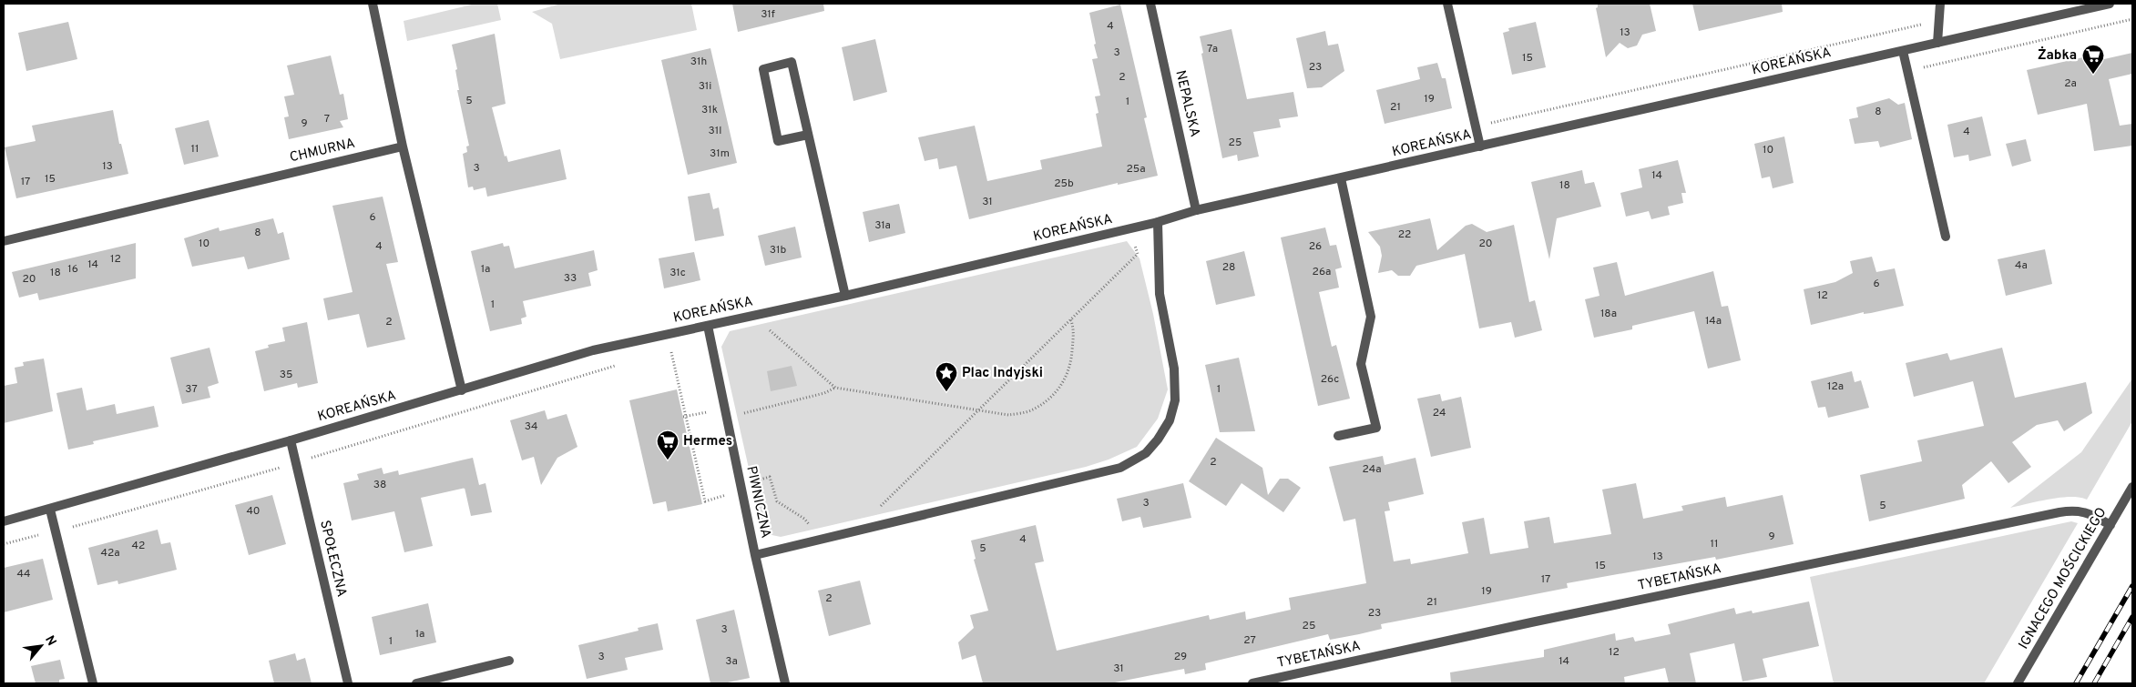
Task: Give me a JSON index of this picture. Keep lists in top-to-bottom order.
{
  "streets": {
    "street": [
      "KOREAŃSKA",
      "NEPALSKA",
      "CHMURNA",
      "PIWNICZNA",
      "SPOŁECZNA",
      "TYBETAŃSKA",
      "IGNACEGO MOŚCICKIEGO"
    ]
  },
  "crossings": [
    ["KOREAŃSKA", "NEPALSKA"],
    ["KOREAŃSKA", "PIWNICZNA"],
    ["KOREAŃSKA", "SPOŁECZNA"],
    ["TYBETAŃSKA", "IGNACEGO MOŚCICKIEGO"]
  ],
  "places": {
    "supermarket": ["Żabka", "Hermes"],
    "place": ["Plac Indyjski"]
  },
  "house_numbers": [
    "31f",
    "4",
    "13",
    "7a",
    "3",
    "15",
    "31h",
    "23",
    "2",
    "2a",
    "31i",
    "19",
    "5",
    "1",
    "21",
    "31k",
    "8",
    "7",
    "9",
    "31l",
    "4",
    "25",
    "11",
    "10",
    "31m",
    "13",
    "3",
    "25a",
    "14",
    "15",
    "17",
    "25b",
    "18",
    "31",
    "6",
    "31a",
    "8",
    "22",
    "10",
    "20",
    "4",
    "26",
    "31b",
    "12",
    "14",
    "4a",
    "28",
    "16",
    "1a",
    "26a",
    "18",
    "31c",
    "33",
    "20",
    "6",
    "12",
    "1",
    "18a",
    "14a",
    "2",
    "35",
    "26c",
    "12a",
    "37",
    "1",
    "24",
    "34",
    "2",
    "24a",
    "38",
    "3",
    "5",
    "40",
    "9",
    "4",
    "11",
    "42",
    "5",
    "42a",
    "13",
    "15",
    "44",
    "17",
    "19",
    "2",
    "21",
    "23",
    "25",
    "3",
    "1a",
    "27",
    "1",
    "12",
    "3",
    "29",
    "3a",
    "14",
    "31"
  ],
  "north": "top right"
}
